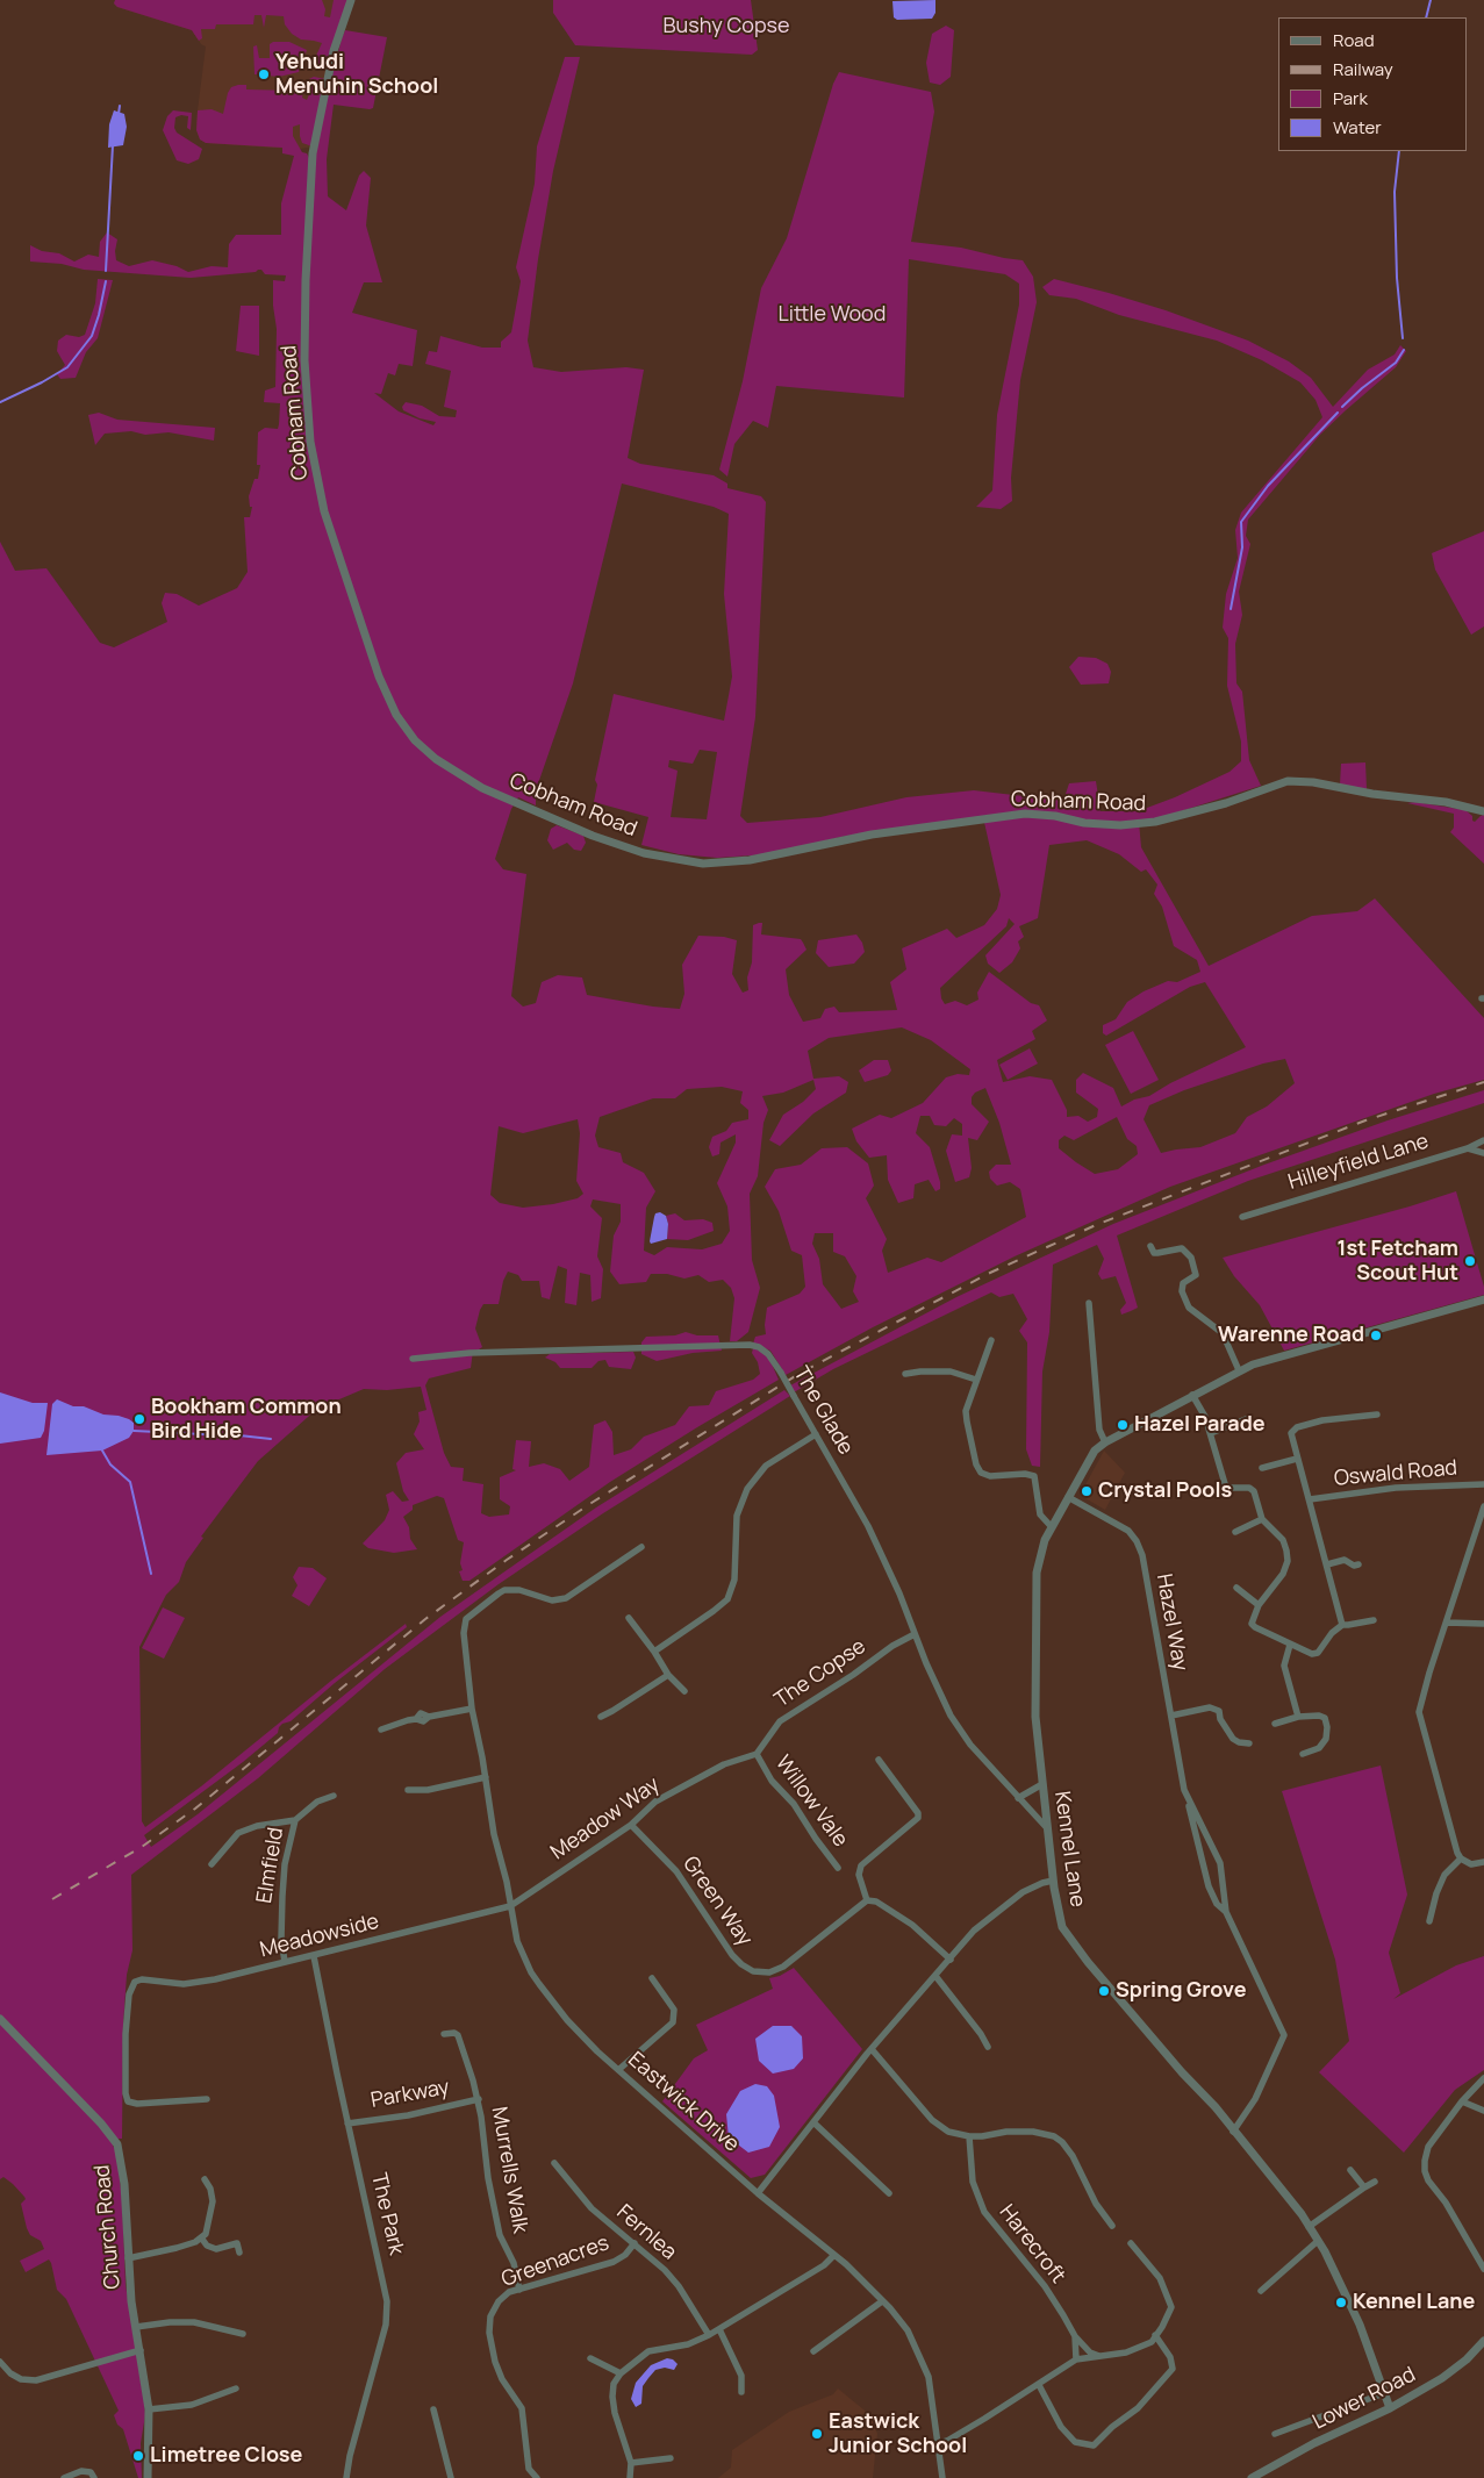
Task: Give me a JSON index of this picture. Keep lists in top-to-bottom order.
{
  "streets": {
    "street": [
      "Cobham Road",
      "Hilleyfield Lane",
      "The Glade",
      "Oswald Road",
      "Hazel Way",
      "The Copse",
      "Willow Vale",
      "Meadow Way",
      "Kennel Lane",
      "Elmfield",
      "Green Way",
      "Meadowside",
      "Parkway",
      "Eastwick Drive",
      "Murrells Walk",
      "The Park",
      "Church Road",
      "Fernlea",
      "Harecroft",
      "Greenacres",
      "Lower Road"
    ]
  },
  "crossings": [
    ["The Glade", "The Copse"],
    ["The Glade", "Kennel Lane"],
    ["Hazel Way", "Kennel Lane"],
    ["The Copse", "Willow Vale"],
    ["The Copse", "Meadow Way"],
    ["Willow Vale", "Meadow Way"],
    ["Meadow Way", "Green Way"],
    ["Meadow Way", "Meadowside"],
    ["Meadow Way", "Eastwick Drive"],
    ["Kennel Lane", "Lower Road"],
    ["Elmfield", "Meadowside"],
    ["Meadowside", "Eastwick Drive"],
    ["Meadowside", "The Park"],
    ["Parkway", "Murrells Walk"],
    ["Parkway", "The Park"],
    ["Murrells Walk", "Greenacres"],
    ["Fernlea", "Greenacres"]
  ],
  "parks": ["Bushy Copse", "Little Wood"],
  "places": [
    "Yehudi Menuhin School",
    "1st Fetcham Scout Hut",
    "Warenne Road",
    "Bookham Common Bird Hide",
    "Hazel Parade",
    "Crystal Pools",
    "Spring Grove",
    "Kennel Lane",
    "Eastwick Junior School",
    "Limetree Close"
  ],
  "legend": [
    "Road",
    "Railway",
    "Park",
    "Water"
  ]
}
